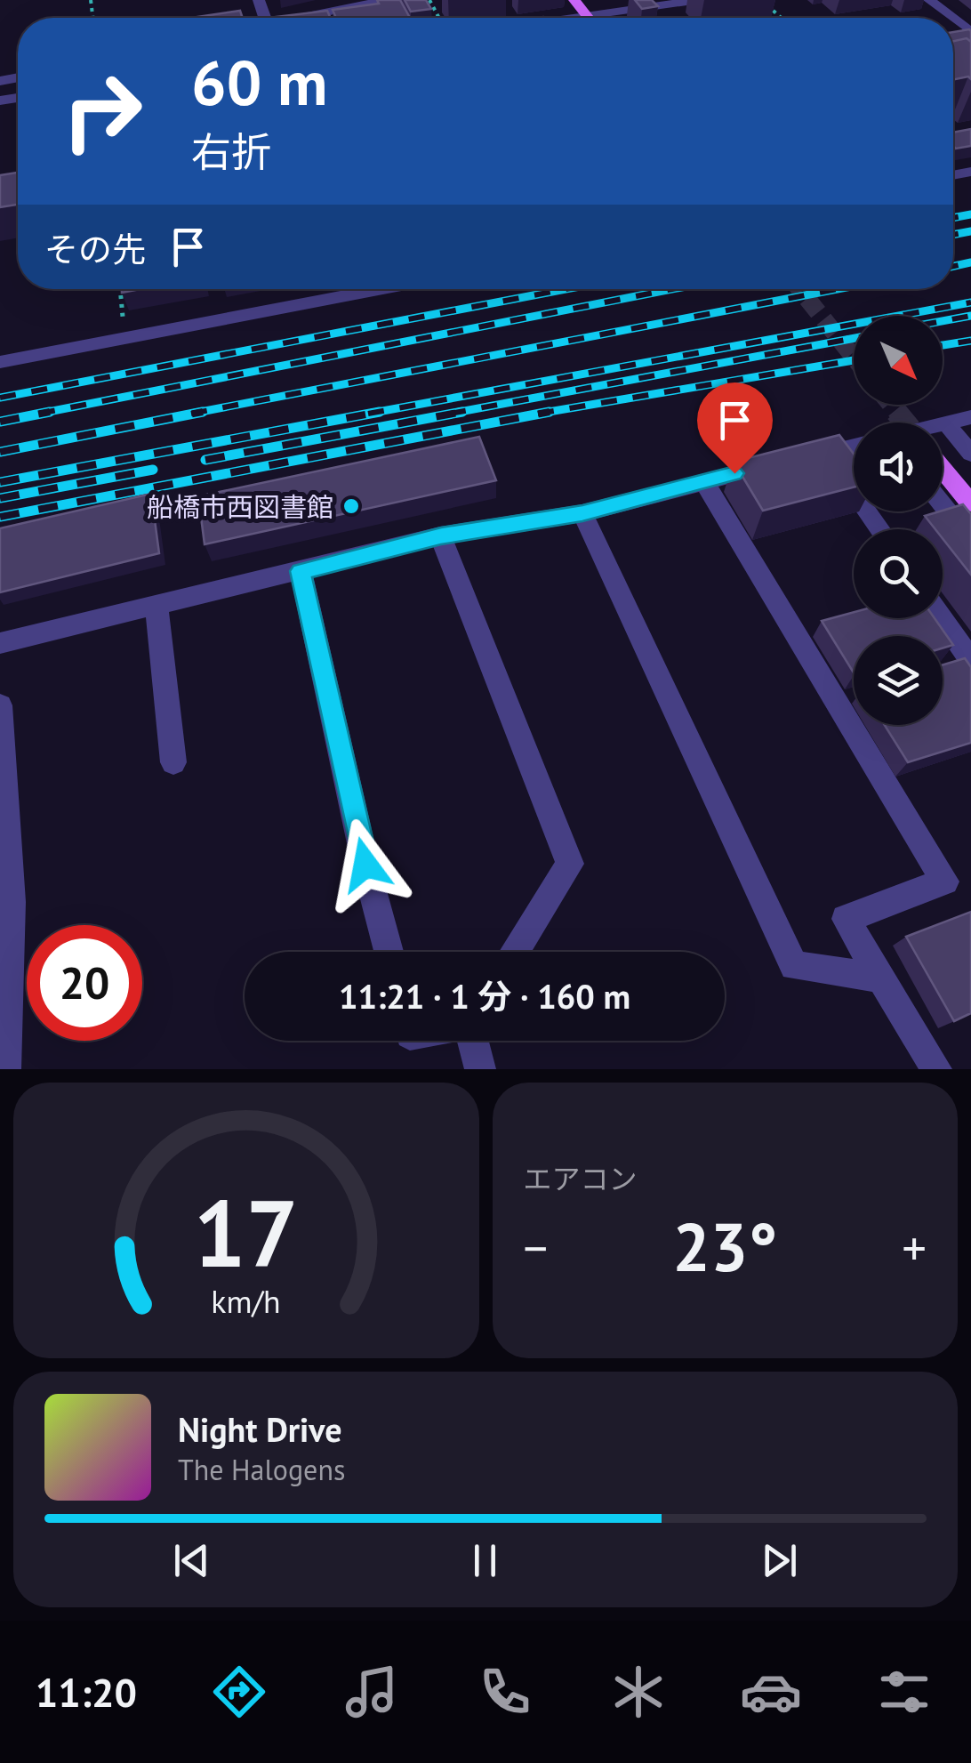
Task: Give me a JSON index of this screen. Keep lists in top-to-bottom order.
{
  "places": ["船橋市西図書館"],
  "north": "bottom right",
  "page": {
    "turn": ["60 m", "右折"],
    "then": "その先",
    "limit": "20",
    "trip": "11:21 · 1 分 · 160 m",
    "tile": "エアコン",
    "heat": ["−", "23°", "+"],
    "song": ["Night Drive", "The Halogens"],
    "tabs": "11:20",
    "gauge": ["17", "km/h"]
  }
}
